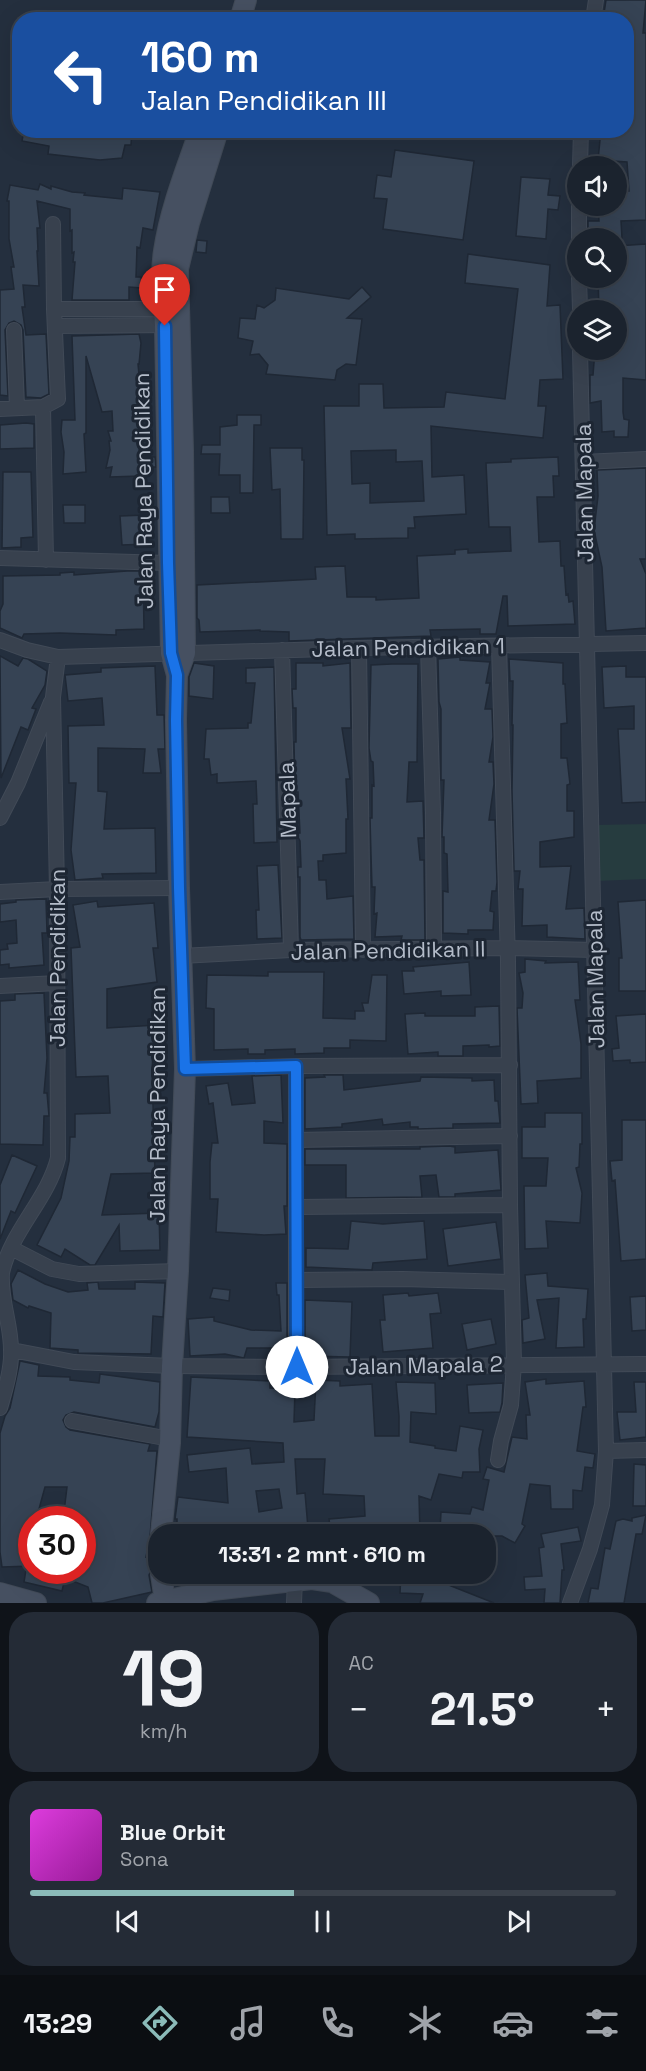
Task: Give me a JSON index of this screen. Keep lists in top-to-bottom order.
{
  "streets": {
    "street": [
      "Jalan Raya Pendidikan",
      "Jalan Mapala",
      "Jalan Pendidikan 1",
      "Mapala",
      "Jalan Pendidikan II",
      "Jalan Pendidikan",
      "Jalan Mapala 2"
    ]
  },
  "crossings": [
    ["Jalan Raya Pendidikan", "Jalan Pendidikan 1"],
    ["Jalan Raya Pendidikan", "Jalan Pendidikan II"],
    ["Jalan Raya Pendidikan", "Jalan Mapala 2"],
    ["Jalan Mapala", "Jalan Pendidikan 1"],
    ["Jalan Mapala", "Jalan Pendidikan II"],
    ["Jalan Mapala", "Jalan Mapala 2"],
    ["Jalan Pendidikan 1", "Mapala"],
    ["Mapala", "Jalan Pendidikan II"]
  ],
  "page": {
    "turn": ["160 m", "Jalan Pendidikan III"],
    "limit": "30",
    "trip": "13:31 · 2 mnt · 610 m",
    "tile": [
      ["19", "km/h"],
      "AC"
    ],
    "heat": ["−", "21.5°", "+"],
    "song": ["Blue Orbit", "Sona"],
    "tabs": "13:29"
  }
}
